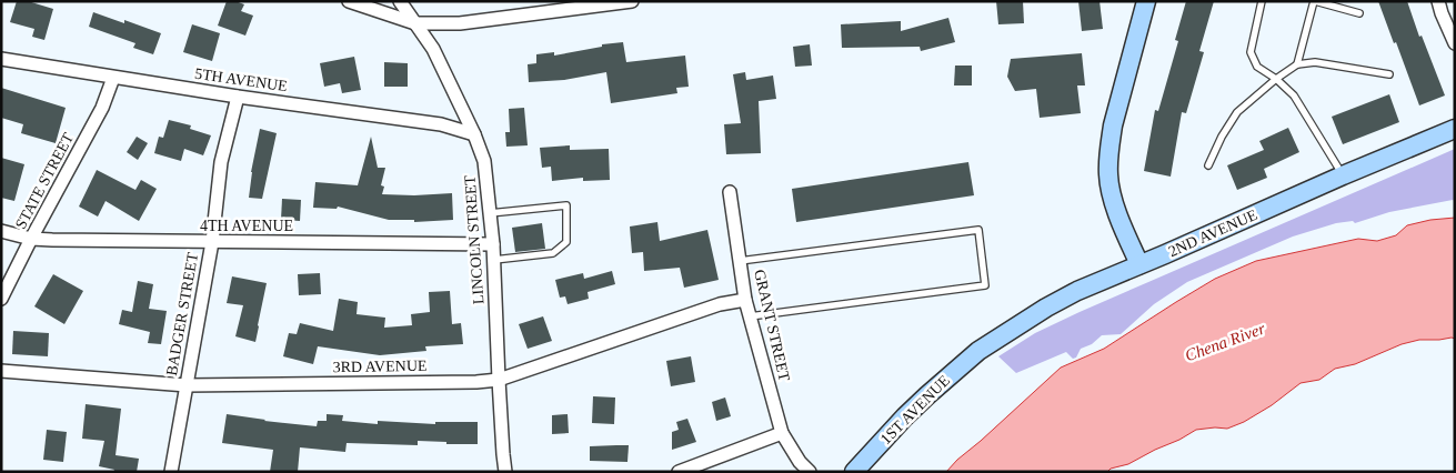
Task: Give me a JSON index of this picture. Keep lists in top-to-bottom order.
{
  "streets": {
    "street": [
      "5TH AVENUE",
      "STATE STREET",
      "4TH AVENUE",
      "2ND AVENUE",
      "LINCOLN STREET",
      "BADGER STREET",
      "GRANT STREET",
      "3RD AVENUE",
      "1ST AVENUE"
    ]
  },
  "crossings": [
    ["5TH AVENUE", "STATE STREET"],
    ["5TH AVENUE", "LINCOLN STREET"],
    ["5TH AVENUE", "BADGER STREET"],
    ["STATE STREET", "4TH AVENUE"],
    ["4TH AVENUE", "LINCOLN STREET"],
    ["4TH AVENUE", "BADGER STREET"],
    ["2ND AVENUE", "1ST AVENUE"],
    ["LINCOLN STREET", "3RD AVENUE"],
    ["BADGER STREET", "3RD AVENUE"],
    ["GRANT STREET", "3RD AVENUE"]
  ],
  "water": ["Chena River"]
}
